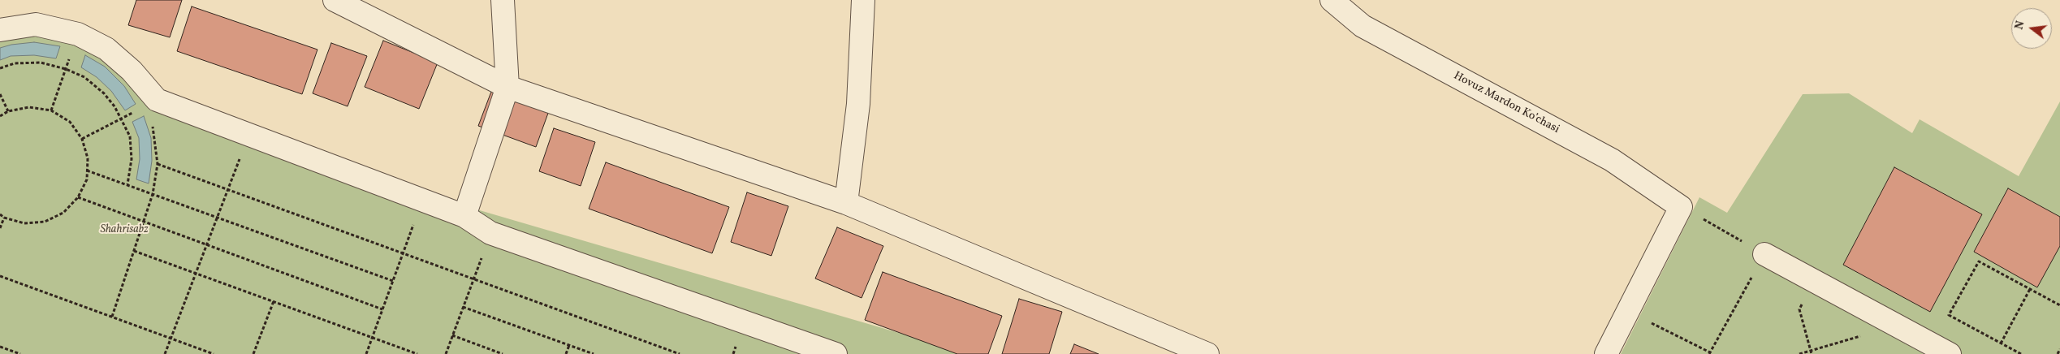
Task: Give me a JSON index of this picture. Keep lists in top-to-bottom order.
{
  "streets": {
    "street": ["Hovuz Mardon Ko’chasi"]
  },
  "parks": ["Shahrisabz"],
  "north": "left"
}
